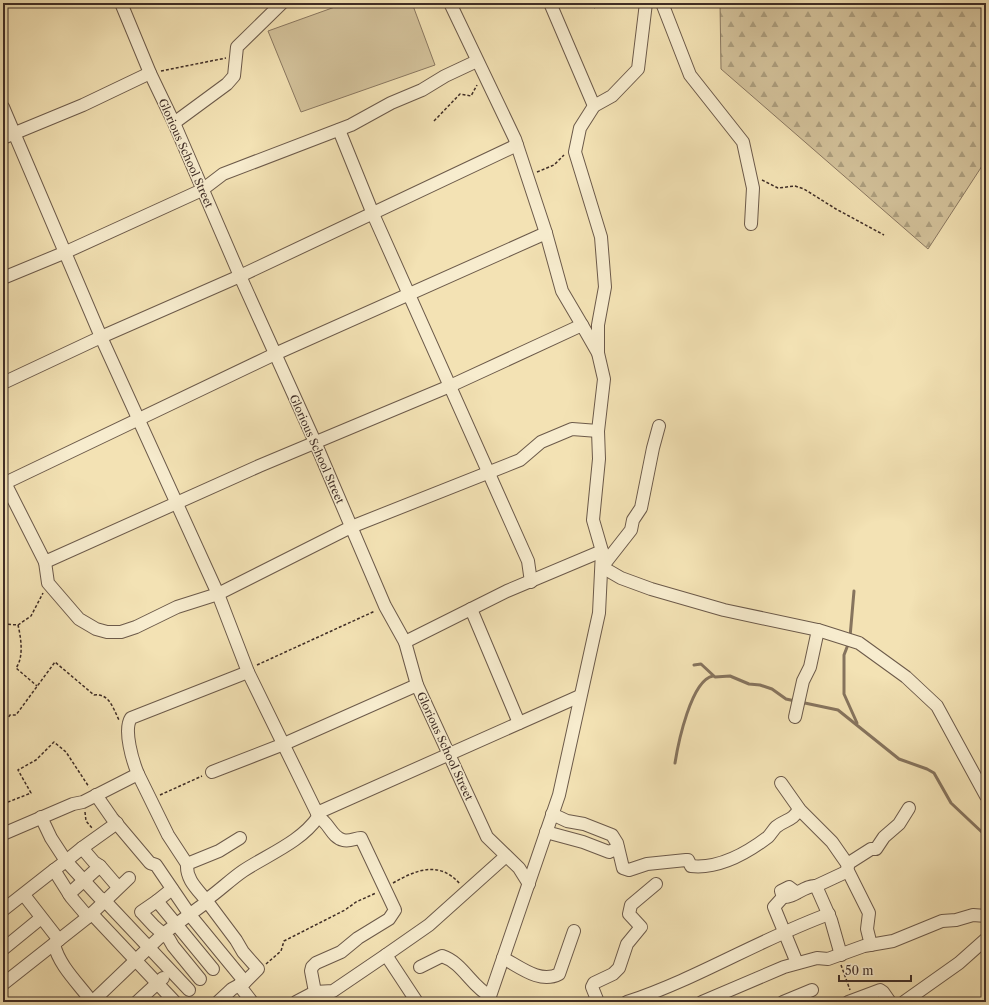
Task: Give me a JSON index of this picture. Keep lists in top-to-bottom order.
{
  "streets": {
    "street": ["Glorious School Street"]
  },
  "scale_bar": "50 m"
}
